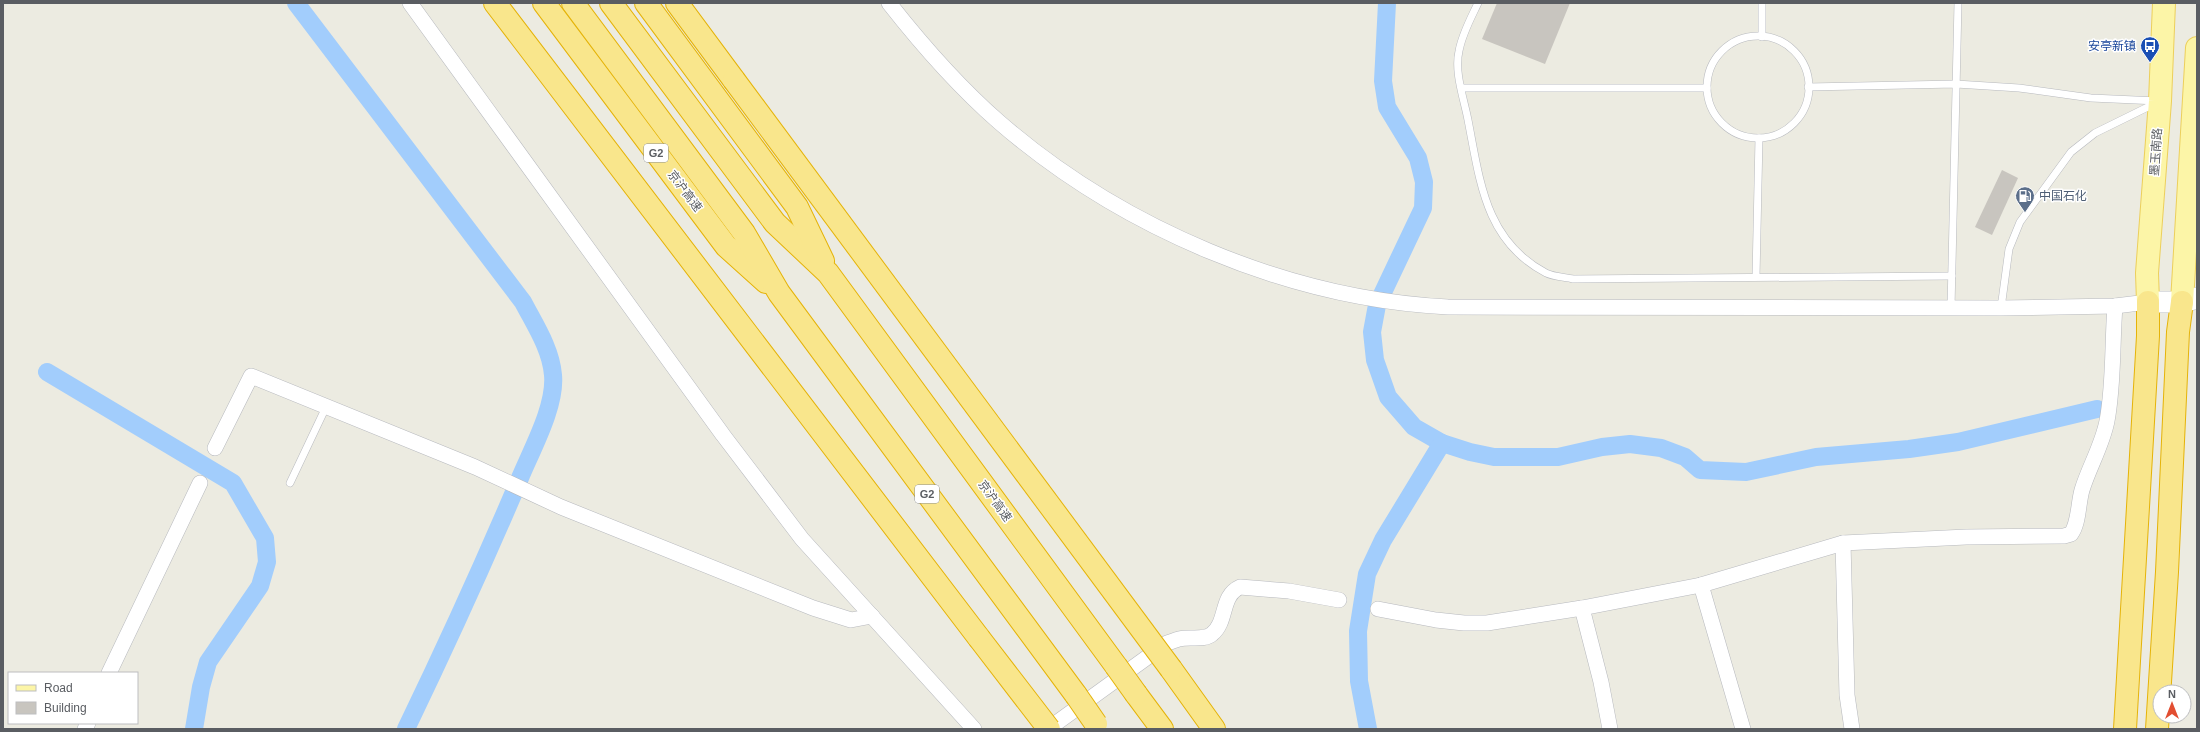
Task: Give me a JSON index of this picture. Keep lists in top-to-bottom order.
{
  "streets": {
    "highway": ["G2", "京沪高速"],
    "main road": ["墨玉南路"]
  },
  "places": {
    "bus stop": ["安亭新镇"],
    "fuel station": ["中国石化"]
  },
  "legend": ["Road", "Building"],
  "north": "top"
}
